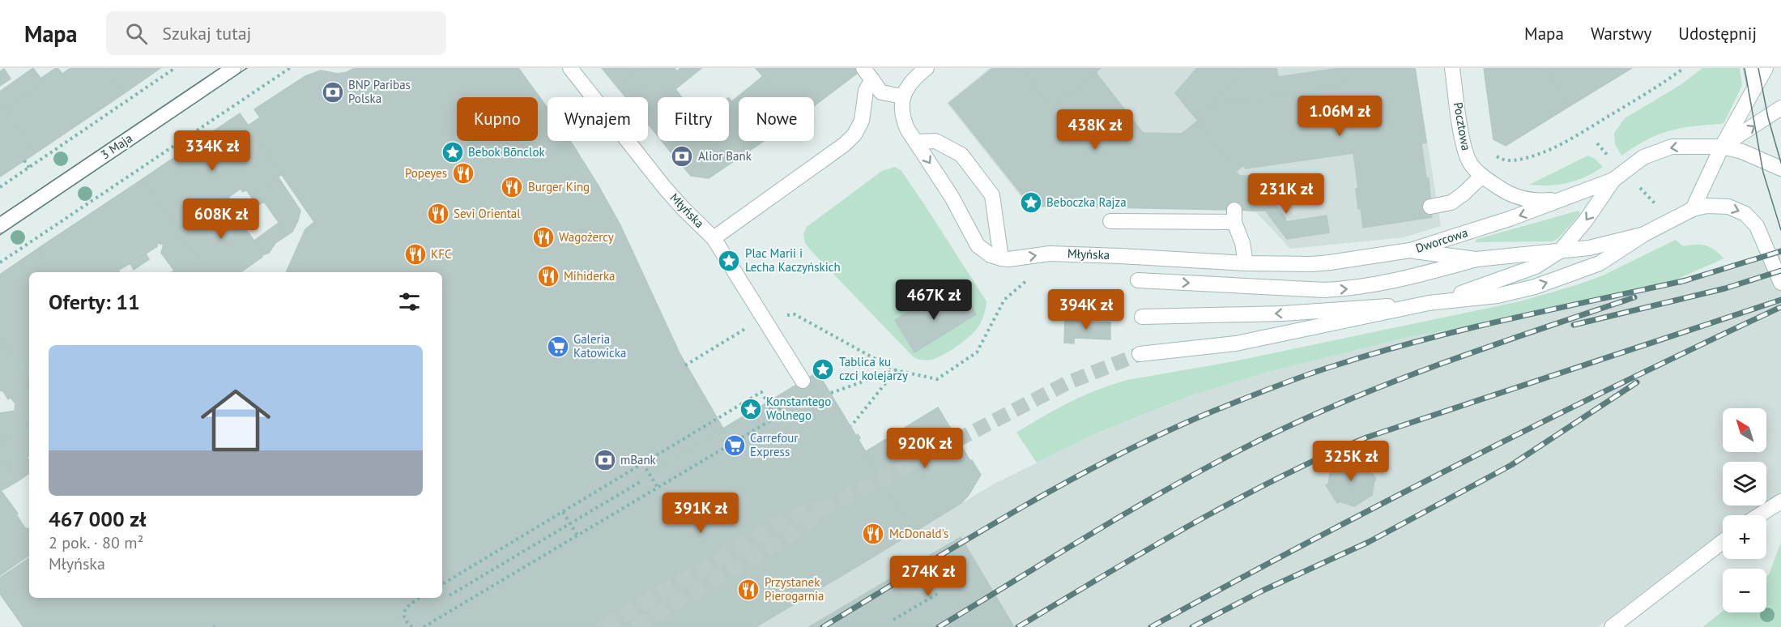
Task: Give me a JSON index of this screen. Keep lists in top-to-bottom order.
{
  "streets": {
    "street": [
      "Pocztowa",
      "3 Maja",
      "Młyńska",
      "Dworcowa"
    ]
  },
  "crossings": [
    ["Pocztowa", "Dworcowa"],
    ["Młyńska", "Dworcowa"]
  ],
  "places": {
    "bank": ["BNP Paribas Polska", "Alior Bank", "mBank"],
    "place": [
      "Bebok Bōnclok",
      "Beboczka Rajza",
      "Plac Marii i Lecha Kaczyńskich",
      "Tablica ku czci kolejarzy",
      "Konstantego Wolnego"
    ],
    "restaurant": [
      "Popeyes",
      "Burger King",
      "Sevi Oriental",
      "Wagożercy",
      "KFC",
      "Mihiderka",
      "McDonald's",
      "Przystanek Pierogarnia"
    ],
    "supermarket": ["Galeria Katowicka", "Carrefour Express"]
  },
  "north": "top left",
  "page": {
    "header": "Mapa",
    "search": "Szukaj tutaj",
    "nav": ["Mapa", "Warstwy", "Udostępnij"],
    "price": [
      "1.06M zł",
      "438K zł",
      "334K zł",
      "231K zł",
      "608K zł",
      "467K zł",
      "394K zł",
      "920K zł",
      "325K zł",
      "391K zł",
      "274K zł"
    ],
    "chip": [
      "Kupno",
      "Wynajem",
      "Filtry",
      "Nowe"
    ],
    "heading": "Oferty: 11",
    "list": [
      {
        "name": "467 000 zł",
        "note": "2 pok. · 80 m² · Młyńska"
      }
    ],
    "map_buttons": ["+", "−"]
  }
}
